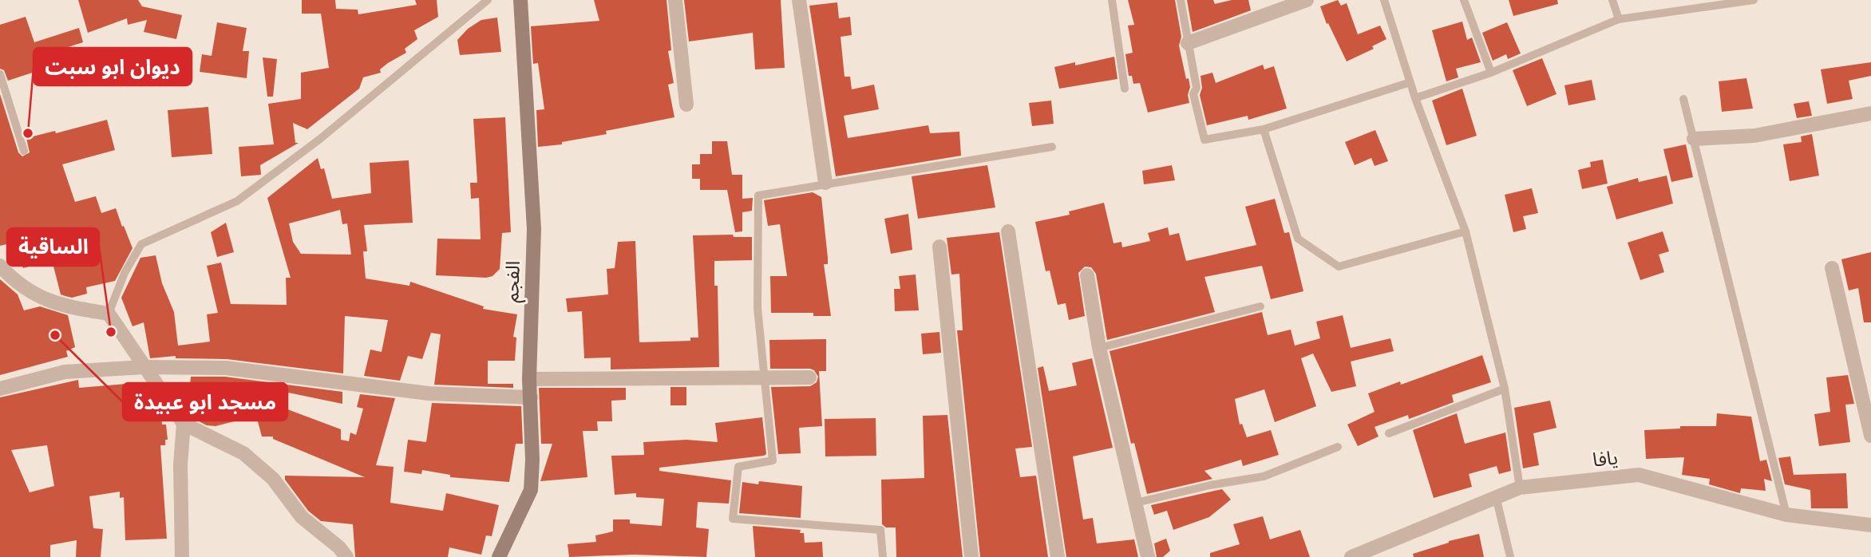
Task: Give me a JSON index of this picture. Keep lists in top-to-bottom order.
{
  "streets": {
    "main road": ["الفجم"],
    "street": ["يافا"]
  },
  "places": ["ديوان ابو سبت", "الساقية", "مسجد ابو عبيدة"]
}
